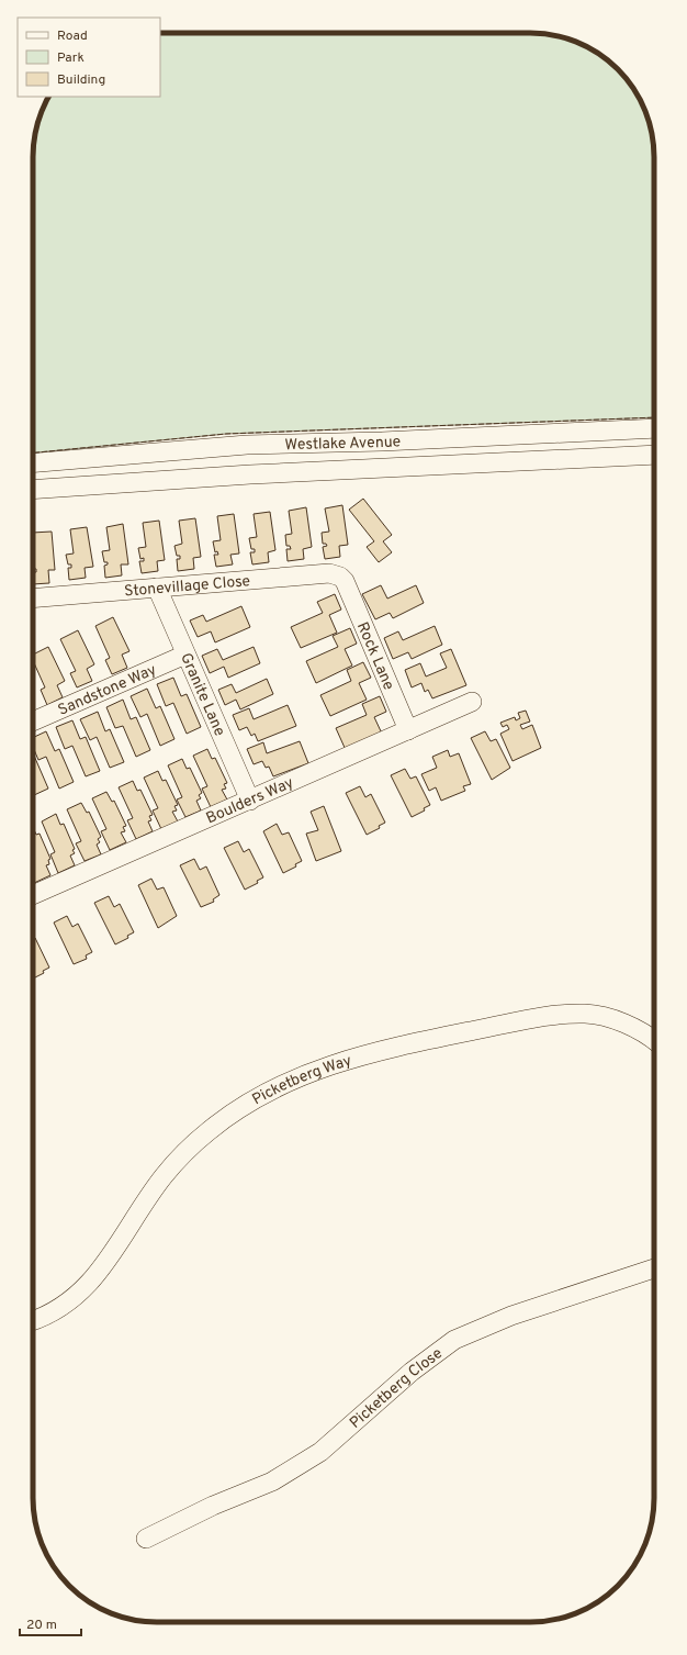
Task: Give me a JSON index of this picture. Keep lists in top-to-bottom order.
{
  "streets": {
    "street": [
      "Westlake Avenue",
      "Stonevillage Close",
      "Rock Lane",
      "Sandstone Way",
      "Granite Lane",
      "Boulders Way",
      "Picketberg Way",
      "Picketberg Close"
    ]
  },
  "crossings": [
    ["Stonevillage Close", "Rock Lane"],
    ["Stonevillage Close", "Granite Lane"],
    ["Rock Lane", "Boulders Way"],
    ["Sandstone Way", "Granite Lane"],
    ["Granite Lane", "Boulders Way"]
  ],
  "legend": ["Road", "Park", "Building"],
  "scale_bar": "20 m"
}
